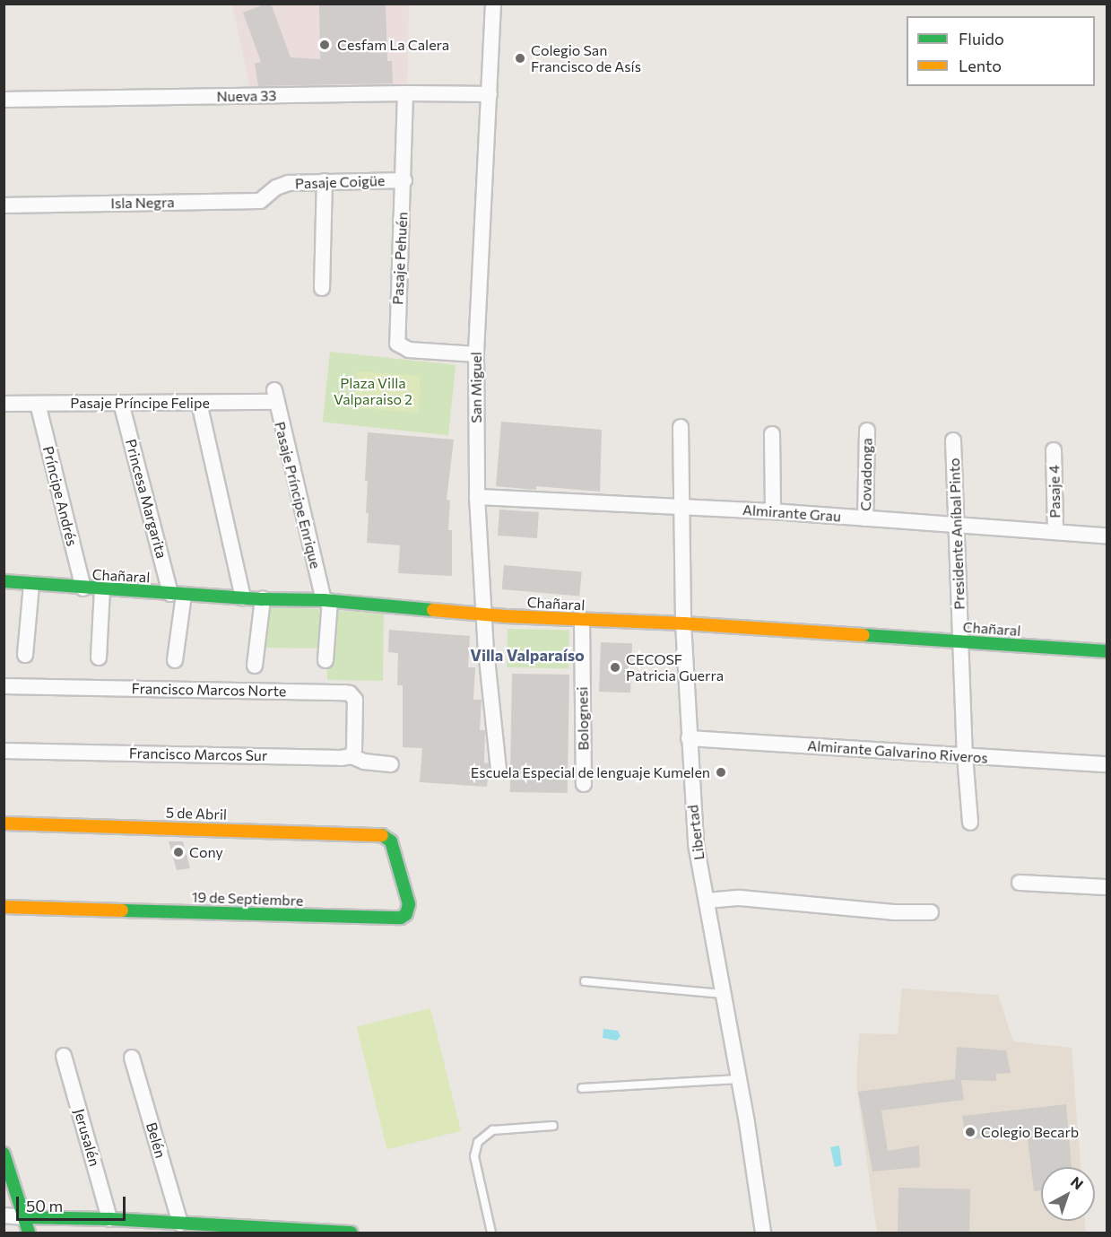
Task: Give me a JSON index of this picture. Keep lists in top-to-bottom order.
{
  "streets": {
    "street": [
      "Nueva 33",
      "Pasaje Coigüe",
      "Isla Negra",
      "Pasaje Pehuén",
      "San Miguel",
      "Pasaje Príncipe Felipe",
      "Covadonga",
      "Pasaje 4",
      "Pasaje Príncipe Enrique",
      "Príncipe Andrés",
      "Princesa Margarita",
      "Almirante Grau",
      "Presidente Aníbal Pinto",
      "Chañaral",
      "Francisco Marcos Norte",
      "Bolognesi",
      "Almirante Galvarino Riveros",
      "Francisco Marcos Sur",
      "5 de Abril",
      "Libertad",
      "19 de Septiembre",
      "Jerusalén",
      "Belén"
    ]
  },
  "crossings": [
    ["Nueva 33", "Pasaje Pehuén"],
    ["Nueva 33", "San Miguel"],
    ["Pasaje Coigüe", "Isla Negra"],
    ["Pasaje Coigüe", "Pasaje Pehuén"],
    ["Pasaje Pehuén", "San Miguel"],
    ["San Miguel", "Almirante Grau"],
    ["San Miguel", "Chañaral"],
    ["Pasaje Príncipe Felipe", "Pasaje Príncipe Enrique"],
    ["Pasaje Príncipe Felipe", "Príncipe Andrés"],
    ["Pasaje Príncipe Felipe", "Princesa Margarita"],
    ["Covadonga", "Almirante Grau"],
    ["Pasaje 4", "Almirante Grau"],
    ["Pasaje Príncipe Enrique", "Chañaral"],
    ["Príncipe Andrés", "Chañaral"],
    ["Princesa Margarita", "Chañaral"],
    ["Almirante Grau", "Presidente Aníbal Pinto"],
    ["Almirante Grau", "Libertad"],
    ["Presidente Aníbal Pinto", "Chañaral"],
    ["Presidente Aníbal Pinto", "Almirante Galvarino Riveros"],
    ["Chañaral", "Bolognesi"],
    ["Chañaral", "Libertad"],
    ["Francisco Marcos Norte", "Francisco Marcos Sur"],
    ["Almirante Galvarino Riveros", "Libertad"],
    ["5 de Abril", "19 de Septiembre"]
  ],
  "districts": ["Villa Valparaíso"],
  "parks": ["Plaza Villa Valparaiso 2"],
  "places": [
    "Cesfam La Calera",
    "Colegio San Francisco de Asís",
    "CECOSF Patricia Guerra",
    "Escuela Especial de lenguaje Kumelen",
    "Cony",
    "Colegio Becarb"
  ],
  "legend": ["Fluido", "Lento"],
  "scale_bar": "50 m",
  "north": "top right"
}
